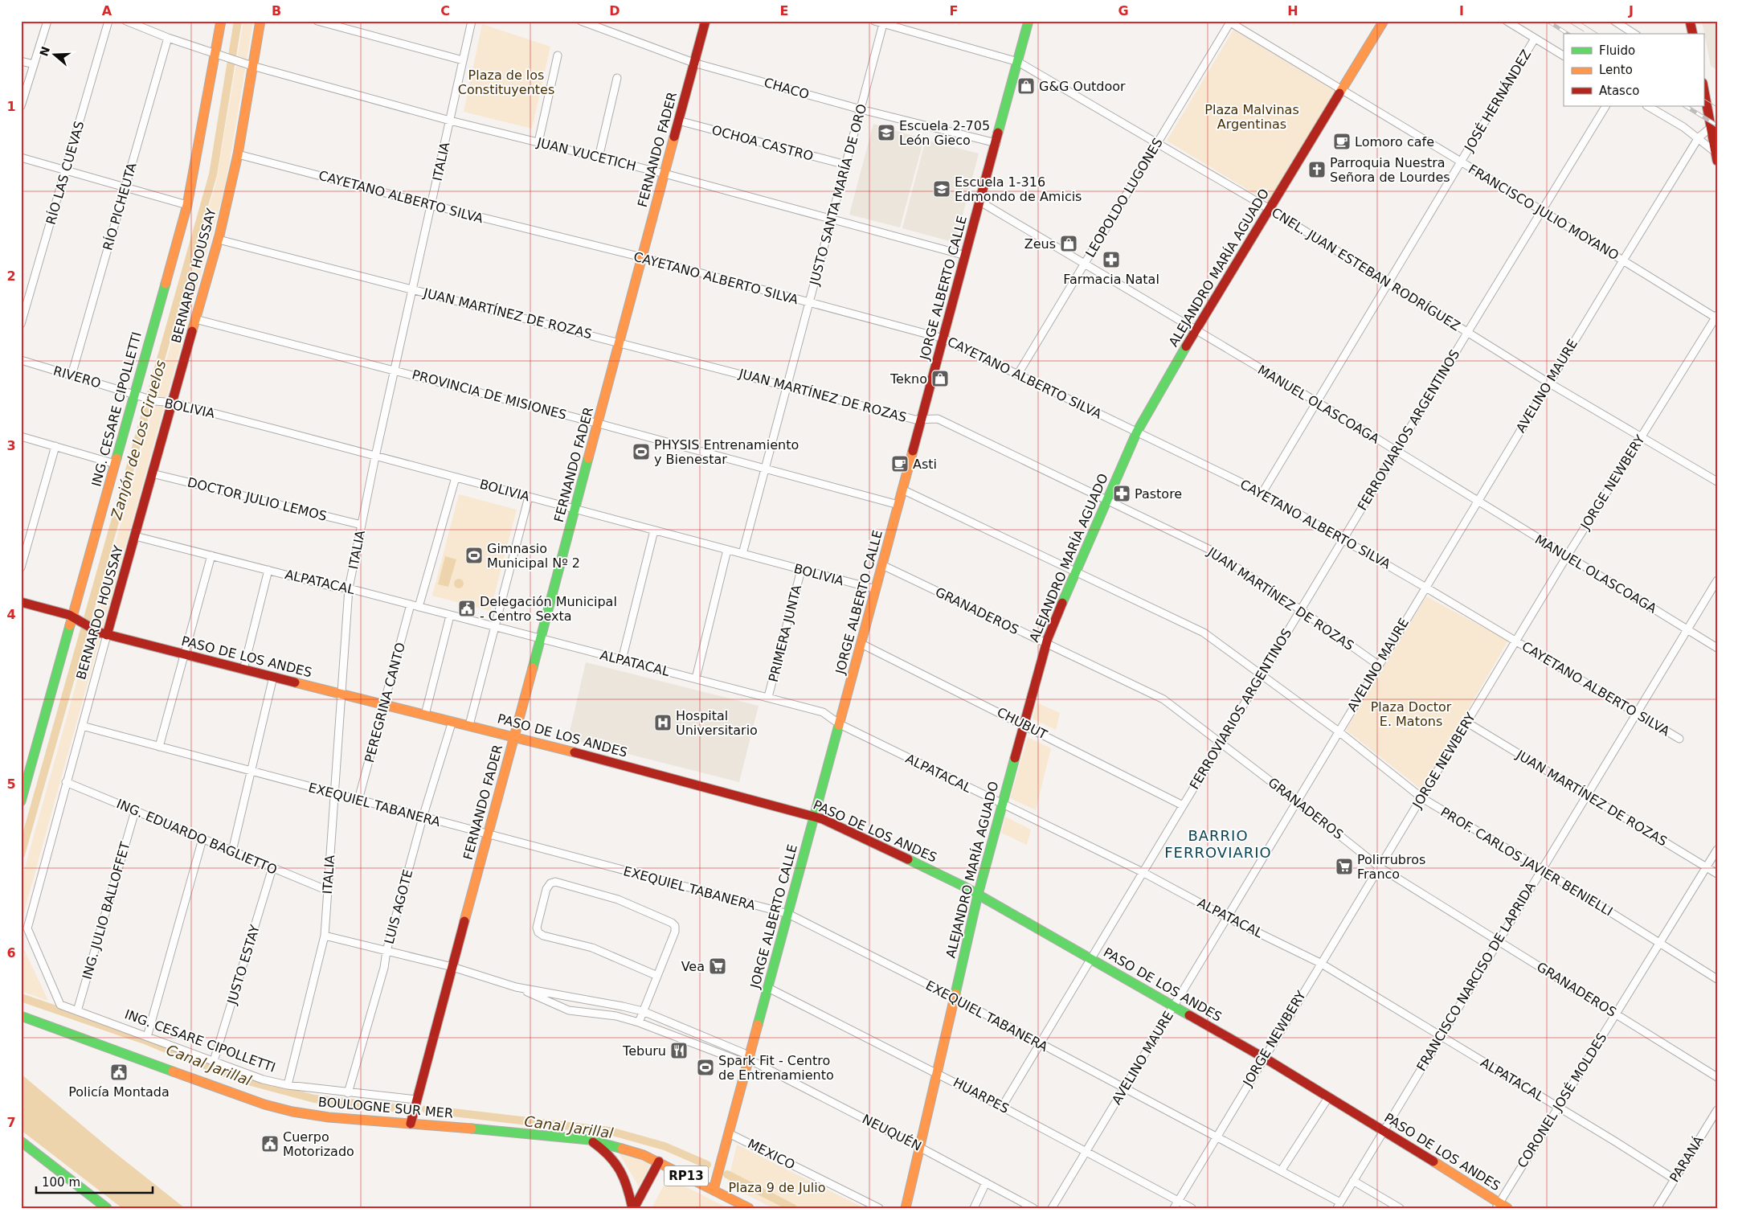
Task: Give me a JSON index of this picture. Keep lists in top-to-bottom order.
{
  "streets": {
    "street": [
      "CHACO",
      "JOSÉ HERNÁNDEZ",
      "OCHOA CASTRO",
      "FERNANDO FADER",
      "JUAN VUCETICH",
      "ITALIA",
      "RÍO LAS CUEVAS",
      "JUSTO SANTA MARÍA DE ORO",
      "CAYETANO ALBERTO SILVA",
      "LEOPOLDO LUGONES",
      "RÍO PICHEUTA",
      "FRANCISCO JULIO MOYANO",
      "ALEJANDRO MARÍA AGUADO",
      "CNEL. JUAN ESTEBAN RODRÍGUEZ",
      "BERNARDO HOUSSAY",
      "JORGE ALBERTO CALLE",
      "JUAN MARTÍNEZ DE ROZAS",
      "RIVERO",
      "AVELINO MAURE",
      "PROVINCIA DE MISIONES",
      "MANUEL OLASCOAGA",
      "BOLIVIA",
      "ING. CESARE CIPOLLETTI",
      "FERROVIARIOS ARGENTINOS",
      "JORGE NEWBERY",
      "DOCTOR JULIO LEMOS",
      "ALPATACAL",
      "GRANADEROS",
      "PRIMERA JUNTA",
      "PASO DE LOS ANDES",
      "PEREGRINA CANTO",
      "CHUBUT",
      "EXEQUIEL TABANERA",
      "ING. EDUARDO BAGLIETTO",
      "PROF. CARLOS JAVIER BENIELLI",
      "LUIS AGOTE",
      "ING. JULIO BALLOFFET",
      "JUSTO ESTAY",
      "FRANCISCO NARCISO DE LAPRIDA",
      "HUARPES",
      "CORONEL JOSÉ MOLDES",
      "BOULOGNE SUR MER",
      "NEUQUÉN",
      "MEXICO",
      "PARANÁ",
      "RP13"
    ]
  },
  "crossings": [
    ["CHACO", "FERNANDO FADER"],
    ["CHACO", "JUSTO SANTA MARÍA DE ORO"],
    ["CHACO", "JORGE ALBERTO CALLE"],
    ["JOSÉ HERNÁNDEZ", "CAYETANO ALBERTO SILVA"],
    ["JOSÉ HERNÁNDEZ", "FRANCISCO JULIO MOYANO"],
    ["JOSÉ HERNÁNDEZ", "CNEL. JUAN ESTEBAN RODRÍGUEZ"],
    ["JOSÉ HERNÁNDEZ", "MANUEL OLASCOAGA"],
    ["OCHOA CASTRO", "FERNANDO FADER"],
    ["OCHOA CASTRO", "JUSTO SANTA MARÍA DE ORO"],
    ["FERNANDO FADER", "JUAN VUCETICH"],
    ["FERNANDO FADER", "CAYETANO ALBERTO SILVA"],
    ["FERNANDO FADER", "JUAN MARTÍNEZ DE ROZAS"],
    ["FERNANDO FADER", "PROVINCIA DE MISIONES"],
    ["FERNANDO FADER", "BOLIVIA"],
    ["FERNANDO FADER", "ING. CESARE CIPOLLETTI"],
    ["FERNANDO FADER", "ALPATACAL"],
    ["FERNANDO FADER", "PASO DE LOS ANDES"],
    ["FERNANDO FADER", "EXEQUIEL TABANERA"],
    ["FERNANDO FADER", "BOULOGNE SUR MER"],
    ["JUAN VUCETICH", "ITALIA"],
    ["JUAN VUCETICH", "JUSTO SANTA MARÍA DE ORO"],
    ["JUAN VUCETICH", "RÍO PICHEUTA"],
    ["JUAN VUCETICH", "BERNARDO HOUSSAY"],
    ["JUAN VUCETICH", "JORGE ALBERTO CALLE"],
    ["JUAN VUCETICH", "ING. CESARE CIPOLLETTI"],
    ["ITALIA", "CAYETANO ALBERTO SILVA"],
    ["ITALIA", "JUAN MARTÍNEZ DE ROZAS"],
    ["ITALIA", "PROVINCIA DE MISIONES"],
    ["ITALIA", "BOLIVIA"],
    ["ITALIA", "ING. CESARE CIPOLLETTI"],
    ["ITALIA", "DOCTOR JULIO LEMOS"],
    ["ITALIA", "ALPATACAL"],
    ["ITALIA", "PASO DE LOS ANDES"],
    ["ITALIA", "EXEQUIEL TABANERA"],
    ["ITALIA", "ING. EDUARDO BAGLIETTO"],
    ["JUSTO SANTA MARÍA DE ORO", "CAYETANO ALBERTO SILVA"],
    ["JUSTO SANTA MARÍA DE ORO", "CNEL. JUAN ESTEBAN RODRÍGUEZ"],
    ["JUSTO SANTA MARÍA DE ORO", "JUAN MARTÍNEZ DE ROZAS"],
    ["JUSTO SANTA MARÍA DE ORO", "PROVINCIA DE MISIONES"],
    ["JUSTO SANTA MARÍA DE ORO", "BOLIVIA"],
    ["CAYETANO ALBERTO SILVA", "LEOPOLDO LUGONES"],
    ["CAYETANO ALBERTO SILVA", "ALEJANDRO MARÍA AGUADO"],
    ["CAYETANO ALBERTO SILVA", "BERNARDO HOUSSAY"],
    ["CAYETANO ALBERTO SILVA", "JORGE ALBERTO CALLE"],
    ["CAYETANO ALBERTO SILVA", "AVELINO MAURE"],
    ["CAYETANO ALBERTO SILVA", "FERROVIARIOS ARGENTINOS"],
    ["CAYETANO ALBERTO SILVA", "JORGE NEWBERY"],
    ["CAYETANO ALBERTO SILVA", "FRANCISCO NARCISO DE LAPRIDA"],
    ["LEOPOLDO LUGONES", "FRANCISCO JULIO MOYANO"],
    ["LEOPOLDO LUGONES", "CNEL. JUAN ESTEBAN RODRÍGUEZ"],
    ["LEOPOLDO LUGONES", "MANUEL OLASCOAGA"],
    ["RÍO PICHEUTA", "RIVERO"],
    ["FRANCISCO JULIO MOYANO", "ALEJANDRO MARÍA AGUADO"],
    ["FRANCISCO JULIO MOYANO", "AVELINO MAURE"],
    ["FRANCISCO JULIO MOYANO", "FERROVIARIOS ARGENTINOS"],
    ["FRANCISCO JULIO MOYANO", "JORGE NEWBERY"],
    ["ALEJANDRO MARÍA AGUADO", "CNEL. JUAN ESTEBAN RODRÍGUEZ"],
    ["ALEJANDRO MARÍA AGUADO", "JUAN MARTÍNEZ DE ROZAS"],
    ["ALEJANDRO MARÍA AGUADO", "MANUEL OLASCOAGA"],
    ["ALEJANDRO MARÍA AGUADO", "ALPATACAL"],
    ["ALEJANDRO MARÍA AGUADO", "GRANADEROS"],
    ["ALEJANDRO MARÍA AGUADO", "PASO DE LOS ANDES"],
    ["ALEJANDRO MARÍA AGUADO", "CHUBUT"],
    ["ALEJANDRO MARÍA AGUADO", "EXEQUIEL TABANERA"],
    ["ALEJANDRO MARÍA AGUADO", "PROF. CARLOS JAVIER BENIELLI"],
    ["ALEJANDRO MARÍA AGUADO", "HUARPES"],
    ["ALEJANDRO MARÍA AGUADO", "NEUQUÉN"],
    ["CNEL. JUAN ESTEBAN RODRÍGUEZ", "JORGE ALBERTO CALLE"],
    ["CNEL. JUAN ESTEBAN RODRÍGUEZ", "AVELINO MAURE"],
    ["CNEL. JUAN ESTEBAN RODRÍGUEZ", "FERROVIARIOS ARGENTINOS"],
    ["CNEL. JUAN ESTEBAN RODRÍGUEZ", "JORGE NEWBERY"],
    ["BERNARDO HOUSSAY", "JUAN MARTÍNEZ DE ROZAS"],
    ["BERNARDO HOUSSAY", "PROVINCIA DE MISIONES"],
    ["BERNARDO HOUSSAY", "BOLIVIA"],
    ["BERNARDO HOUSSAY", "ING. CESARE CIPOLLETTI"],
    ["BERNARDO HOUSSAY", "DOCTOR JULIO LEMOS"],
    ["BERNARDO HOUSSAY", "ALPATACAL"],
    ["BERNARDO HOUSSAY", "PASO DE LOS ANDES"],
    ["BERNARDO HOUSSAY", "EXEQUIEL TABANERA"],
    ["BERNARDO HOUSSAY", "ING. EDUARDO BAGLIETTO"],
    ["JORGE ALBERTO CALLE", "JUAN MARTÍNEZ DE ROZAS"],
    ["JORGE ALBERTO CALLE", "PROVINCIA DE MISIONES"],
    ["JORGE ALBERTO CALLE", "MANUEL OLASCOAGA"],
    ["JORGE ALBERTO CALLE", "BOLIVIA"],
    ["JORGE ALBERTO CALLE", "ALPATACAL"],
    ["JORGE ALBERTO CALLE", "GRANADEROS"],
    ["JORGE ALBERTO CALLE", "PASO DE LOS ANDES"],
    ["JORGE ALBERTO CALLE", "CHUBUT"],
    ["JORGE ALBERTO CALLE", "EXEQUIEL TABANERA"],
    ["JORGE ALBERTO CALLE", "PROF. CARLOS JAVIER BENIELLI"],
    ["JORGE ALBERTO CALLE", "HUARPES"],
    ["JORGE ALBERTO CALLE", "BOULOGNE SUR MER"],
    ["JORGE ALBERTO CALLE", "NEUQUÉN"],
    ["JORGE ALBERTO CALLE", "MEXICO"],
    ["JUAN MARTÍNEZ DE ROZAS", "AVELINO MAURE"],
    ["JUAN MARTÍNEZ DE ROZAS", "FERROVIARIOS ARGENTINOS"],
    ["JUAN MARTÍNEZ DE ROZAS", "JORGE NEWBERY"],
    ["JUAN MARTÍNEZ DE ROZAS", "FRANCISCO NARCISO DE LAPRIDA"],
    ["JUAN MARTÍNEZ DE ROZAS", "CORONEL JOSÉ MOLDES"],
    ["RIVERO", "BOLIVIA"],
    ["RIVERO", "ING. CESARE CIPOLLETTI"],
    ["AVELINO MAURE", "MANUEL OLASCOAGA"],
    ["AVELINO MAURE", "ALPATACAL"],
    ["AVELINO MAURE", "GRANADEROS"],
    ["AVELINO MAURE", "PASO DE LOS ANDES"],
    ["AVELINO MAURE", "EXEQUIEL TABANERA"],
    ["AVELINO MAURE", "PROF. CARLOS JAVIER BENIELLI"],
    ["AVELINO MAURE", "HUARPES"],
    ["MANUEL OLASCOAGA", "FERROVIARIOS ARGENTINOS"],
    ["MANUEL OLASCOAGA", "JORGE NEWBERY"],
    ["MANUEL OLASCOAGA", "FRANCISCO NARCISO DE LAPRIDA"],
    ["BOLIVIA", "ING. CESARE CIPOLLETTI"],
    ["BOLIVIA", "PRIMERA JUNTA"],
    ["ING. CESARE CIPOLLETTI", "PASO DE LOS ANDES"],
    ["ING. CESARE CIPOLLETTI", "LUIS AGOTE"],
    ["ING. CESARE CIPOLLETTI", "ING. JULIO BALLOFFET"],
    ["ING. CESARE CIPOLLETTI", "JUSTO ESTAY"],
    ["FERROVIARIOS ARGENTINOS", "ALPATACAL"],
    ["FERROVIARIOS ARGENTINOS", "GRANADEROS"],
    ["FERROVIARIOS ARGENTINOS", "PASO DE LOS ANDES"],
    ["FERROVIARIOS ARGENTINOS", "CHUBUT"],
    ["FERROVIARIOS ARGENTINOS", "EXEQUIEL TABANERA"],
    ["FERROVIARIOS ARGENTINOS", "PROF. CARLOS JAVIER BENIELLI"],
    ["FERROVIARIOS ARGENTINOS", "HUARPES"],
    ["JORGE NEWBERY", "ALPATACAL"],
    ["JORGE NEWBERY", "GRANADEROS"],
    ["JORGE NEWBERY", "PASO DE LOS ANDES"],
    ["JORGE NEWBERY", "EXEQUIEL TABANERA"],
    ["JORGE NEWBERY", "PROF. CARLOS JAVIER BENIELLI"],
    ["JORGE NEWBERY", "HUARPES"],
    ["ALPATACAL", "PRIMERA JUNTA"],
    ["ALPATACAL", "PEREGRINA CANTO"],
    ["ALPATACAL", "FRANCISCO NARCISO DE LAPRIDA"],
    ["ALPATACAL", "CORONEL JOSÉ MOLDES"],
    ["ALPATACAL", "PARANÁ"],
    ["GRANADEROS", "FRANCISCO NARCISO DE LAPRIDA"],
    ["GRANADEROS", "CORONEL JOSÉ MOLDES"],
    ["PASO DE LOS ANDES", "PEREGRINA CANTO"],
    ["PASO DE LOS ANDES", "LUIS AGOTE"],
    ["PASO DE LOS ANDES", "FRANCISCO NARCISO DE LAPRIDA"],
    ["PASO DE LOS ANDES", "CORONEL JOSÉ MOLDES"],
    ["PEREGRINA CANTO", "EXEQUIEL TABANERA"],
    ["EXEQUIEL TABANERA", "LUIS AGOTE"],
    ["EXEQUIEL TABANERA", "FRANCISCO NARCISO DE LAPRIDA"],
    ["ING. EDUARDO BAGLIETTO", "ING. JULIO BALLOFFET"],
    ["ING. EDUARDO BAGLIETTO", "JUSTO ESTAY"],
    ["PROF. CARLOS JAVIER BENIELLI", "FRANCISCO NARCISO DE LAPRIDA"],
    ["PROF. CARLOS JAVIER BENIELLI", "CORONEL JOSÉ MOLDES"]
  ],
  "districts": ["BARRIO FERROVIARIO"],
  "water": ["Zanjón de Los Ciruelos", "Canal Jarillal"],
  "parks": [
    "Plaza de los Constituyentes",
    "Plaza Malvinas Argentinas",
    "Plaza Doctor E. Matons",
    "Plaza 9 de Julio"
  ],
  "places": {
    "shop": ["G&G Outdoor", "Zeus", "Tekno"],
    "school or university": ["Escuela 2-705 León Gieco", "Escuela 1-316 Edmondo de Amicis"],
    "cafe": ["Lomoro cafe", "Asti"],
    "church": ["Parroquia Nuestra Señora de Lourdes"],
    "pharmacy": ["Farmacia Natal", "Pastore"],
    "sports": ["PHYSIS Entrenamiento y Bienestar", "Gimnasio Municipal Nº 2", "Spark Fit - Centro de Entrenamiento"],
    "public building": ["Delegación Municipal - Centro Sexta", "Policía Montada", "Cuerpo Motorizado"],
    "hospital": ["Hospital Universitario"],
    "supermarket": ["Polirrubros Franco", "Vea"],
    "restaurant": ["Teburu"]
  },
  "legend": ["Fluido", "Lento", "Atasco"],
  "scale_bar": "100 m",
  "north": "left",
  "grid": {
    "columns": [
      "A",
      "B",
      "C",
      "D",
      "E",
      "F",
      "G",
      "H",
      "I",
      "J"
    ],
    "rows": [
      "1",
      "2",
      "3",
      "4",
      "5",
      "6",
      "7"
    ]
  }
}
